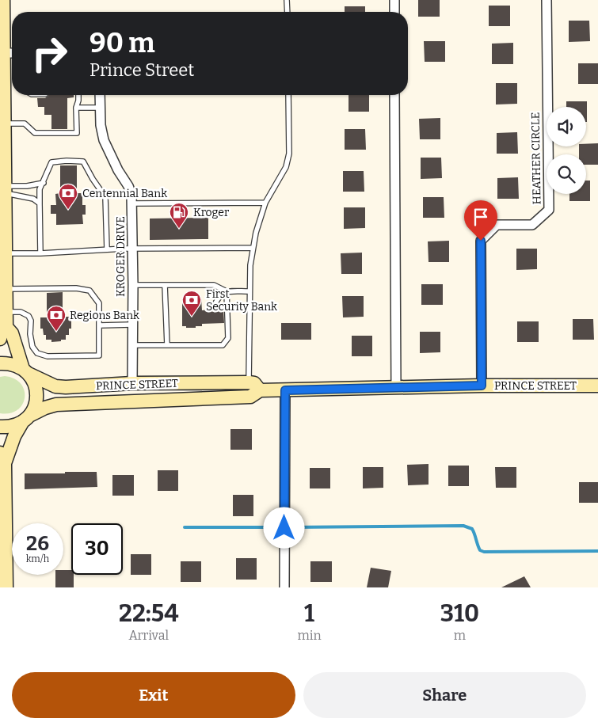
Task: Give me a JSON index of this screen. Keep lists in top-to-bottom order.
{
  "streets": {
    "main road": ["PRINCE STREET"],
    "street": ["HEATHER CIRCLE", "KROGER DRIVE"]
  },
  "crossings": [
    ["HEATHER CIRCLE", "PRINCE STREET"],
    ["KROGER DRIVE", "PRINCE STREET"]
  ],
  "places": {
    "bank": ["Centennial Bank", "First Security Bank", "Regions Bank"],
    "fuel station": ["Kroger"]
  },
  "page": {
    "turn": ["90 m", "Prince Street"],
    "speed": "26 km/h",
    "limit": "30",
    "eta": [
      "22:54",
      "Arrival",
      "1",
      "min",
      "310",
      "m"
    ],
    "buttons": ["Exit", "Share"]
  }
}
